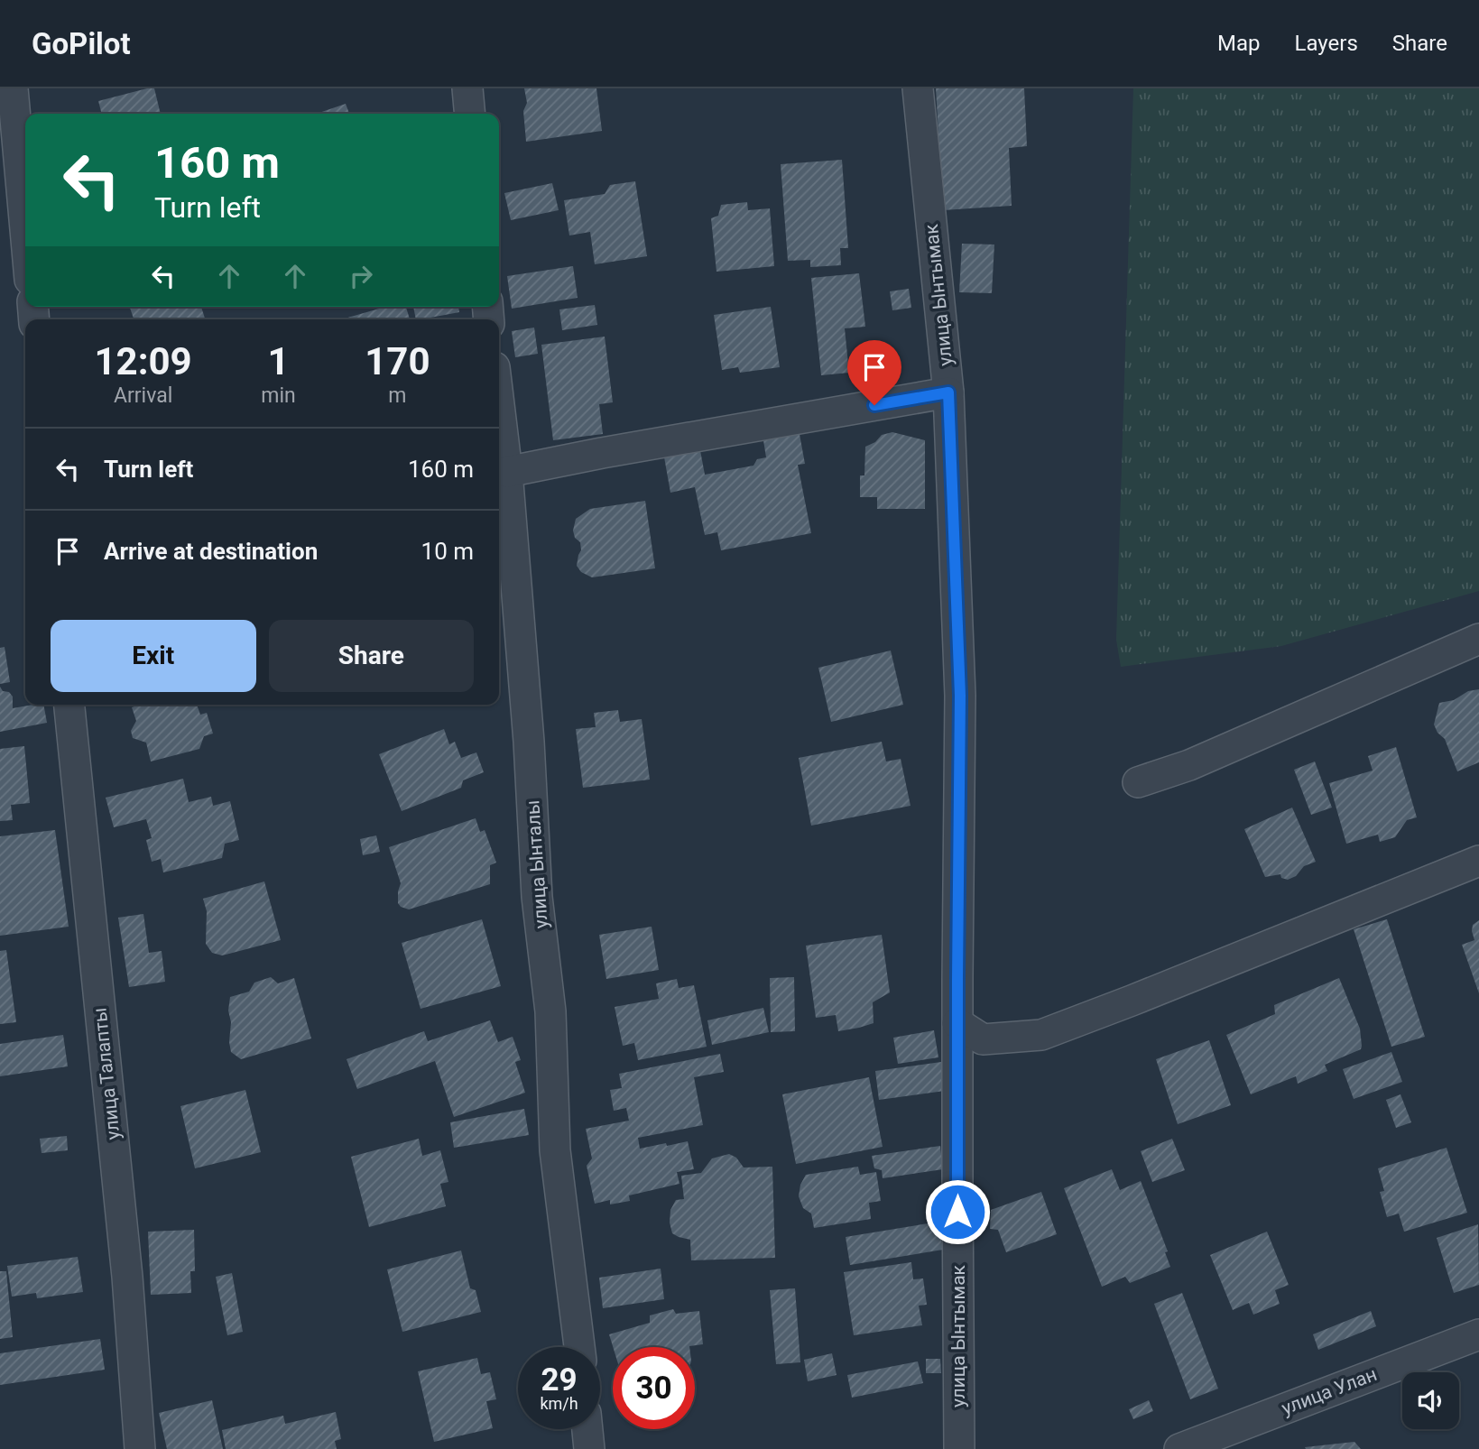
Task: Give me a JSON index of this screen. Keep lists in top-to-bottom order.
{
  "streets": {
    "street": [
      "улица Ынтымак",
      "улица Ынталы",
      "улица Талапты",
      "улица Улан"
    ]
  },
  "page": {
    "header": "GoPilot",
    "nav": ["Map", "Layers", "Share"],
    "turn": ["160 m", "Turn left"],
    "eta": [
      "12:09",
      "Arrival",
      "1",
      "min",
      "170",
      "m"
    ],
    "list": [
      {
        "name": "Turn left",
        "value": "160 m"
      },
      {
        "name": "Arrive at destination",
        "value": "10 m"
      }
    ],
    "buttons": ["Exit", "Share"],
    "speed": "29 km/h",
    "limit": "30"
  }
}
